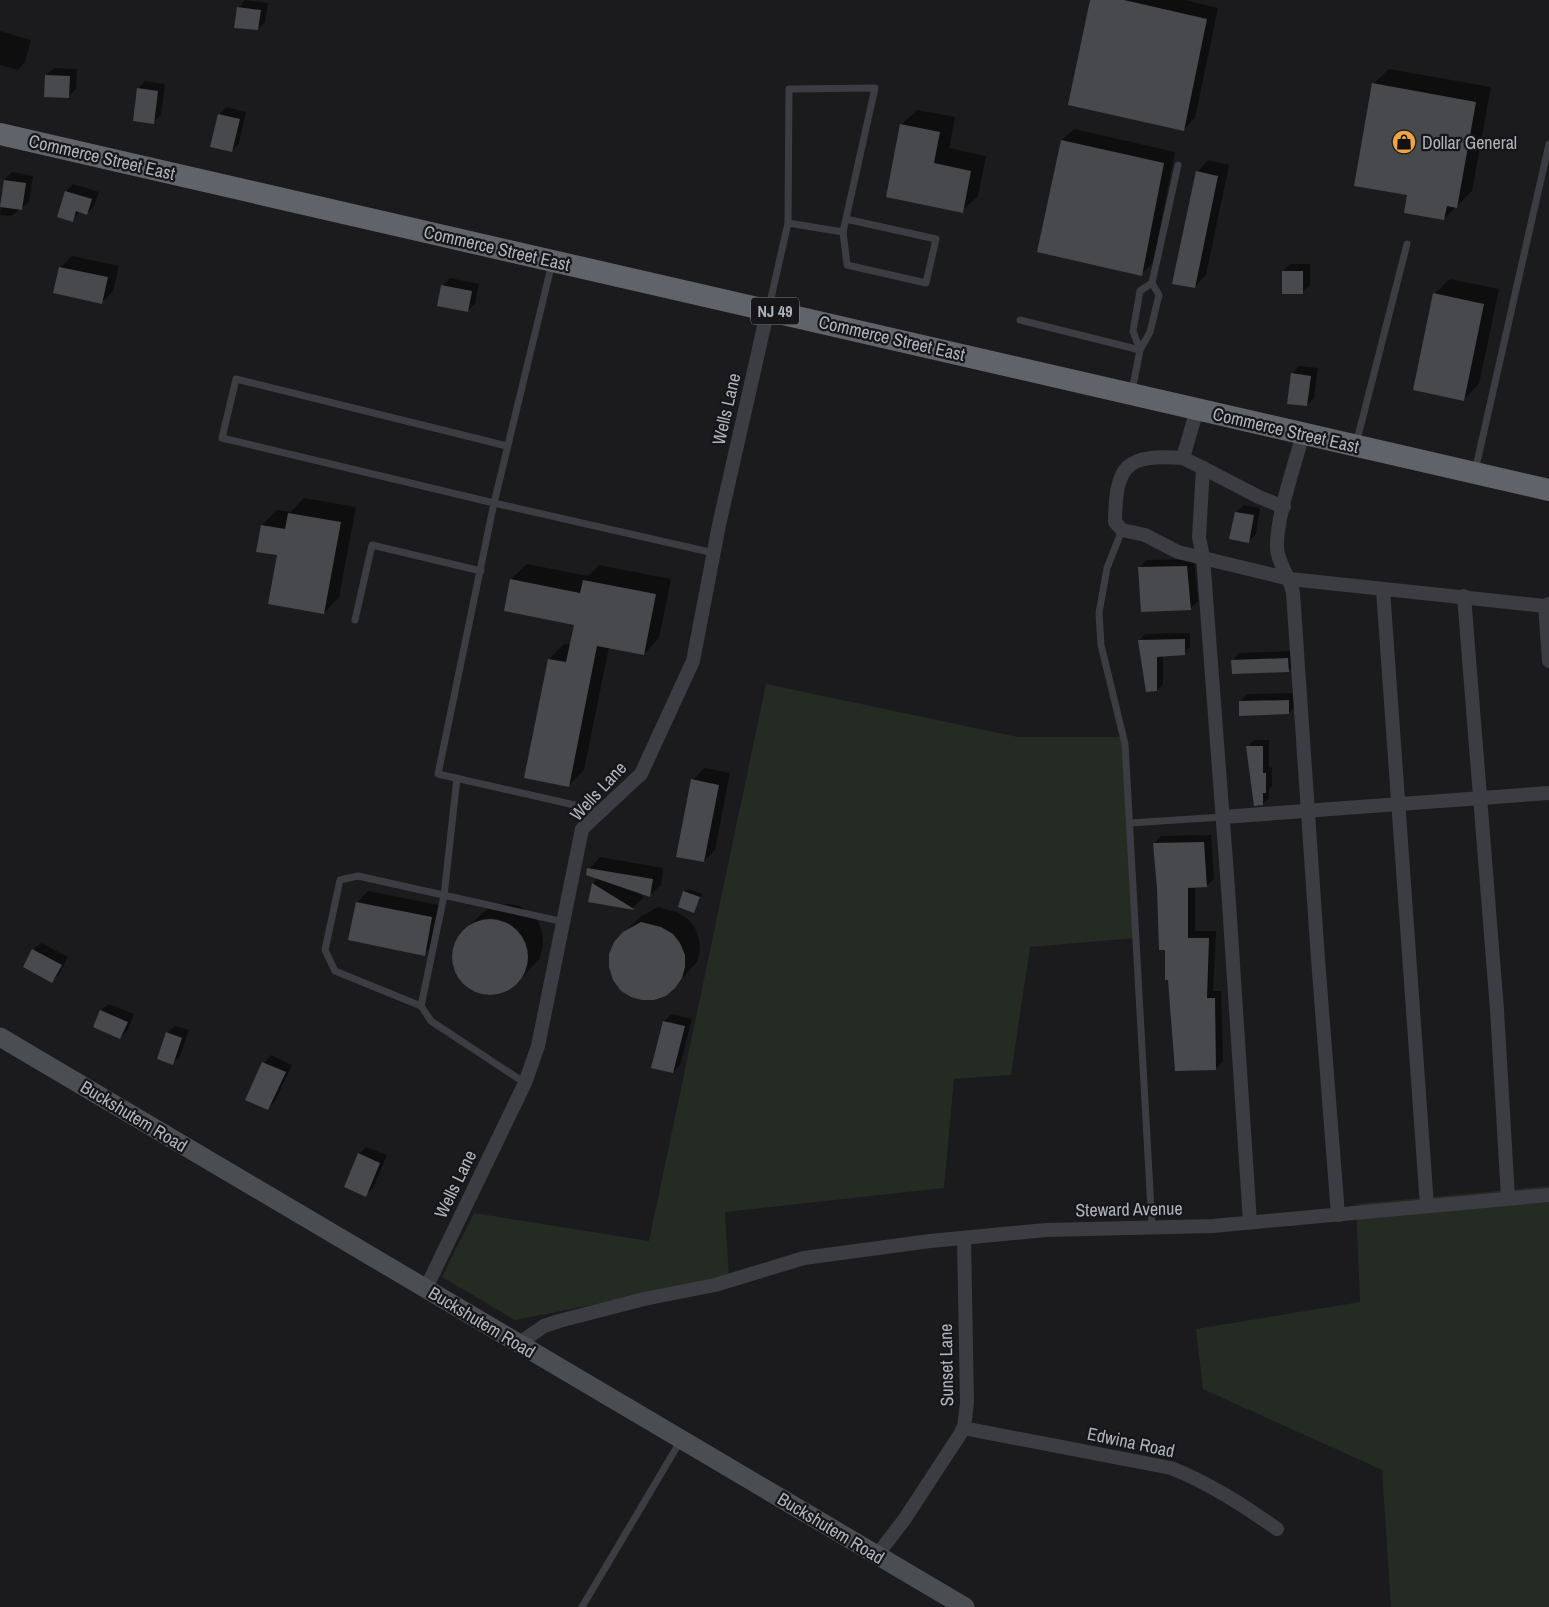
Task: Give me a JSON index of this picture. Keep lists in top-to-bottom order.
{
  "streets": {
    "highway": ["Commerce Street East", "NJ 49"],
    "main road": ["Buckshutem Road"],
    "street": [
      "Wells Lane",
      "Steward Avenue",
      "Sunset Lane",
      "Edwina Road"
    ]
  },
  "crossings": [
    ["Commerce Street East", "Wells Lane"],
    ["Wells Lane", "Buckshutem Road"],
    ["Buckshutem Road", "Steward Avenue"],
    ["Buckshutem Road", "Sunset Lane"],
    ["Steward Avenue", "Sunset Lane"],
    ["Sunset Lane", "Edwina Road"]
  ],
  "places": {
    "shop": ["Dollar General"]
  }
}
